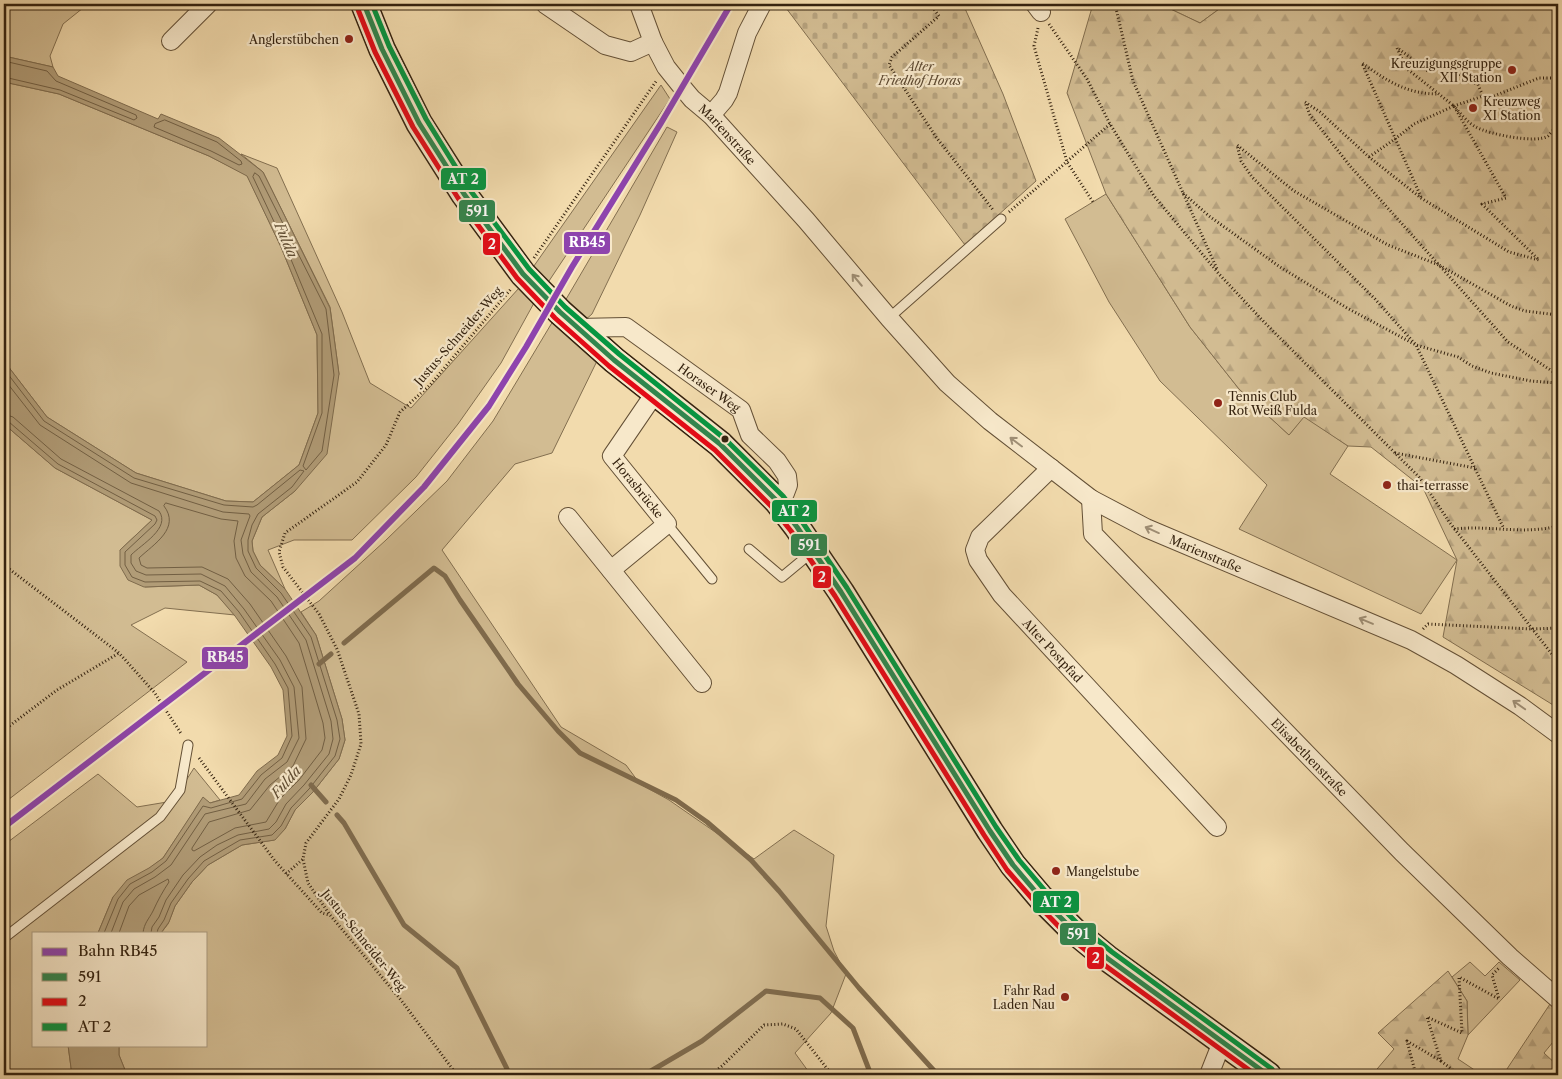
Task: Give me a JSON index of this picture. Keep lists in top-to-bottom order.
{
  "streets": {
    "street": [
      "Marienstraße",
      "Horaser Weg",
      "Horasbrücke",
      "Alter Postpfad",
      "Elisabethenstraße"
    ],
    "path": ["Justus-Schneider-Weg"]
  },
  "crossings": [
    ["Marienstraße", "Justus-Schneider-Weg"],
    ["Marienstraße", "Alter Postpfad"],
    ["Marienstraße", "Elisabethenstraße"]
  ],
  "one_way": ["Marienstraße"],
  "water": ["Fulda"],
  "parks": ["Alter Friedhof Horas"],
  "places": [
    "Anglerstübchen",
    "Kreuzigungsgruppe XII Station",
    "Kreuzweg XI Station",
    "Tennis Club Rot Weiß Fulda",
    "thai-terrasse",
    "Mangelstube",
    "Fahr Rad Laden Nau"
  ],
  "lines": ["rail line RB45", "transit line 591", "transit line 2"],
  "legend": [
    "Bahn RB45",
    "591",
    "2",
    "AT 2"
  ]
}
